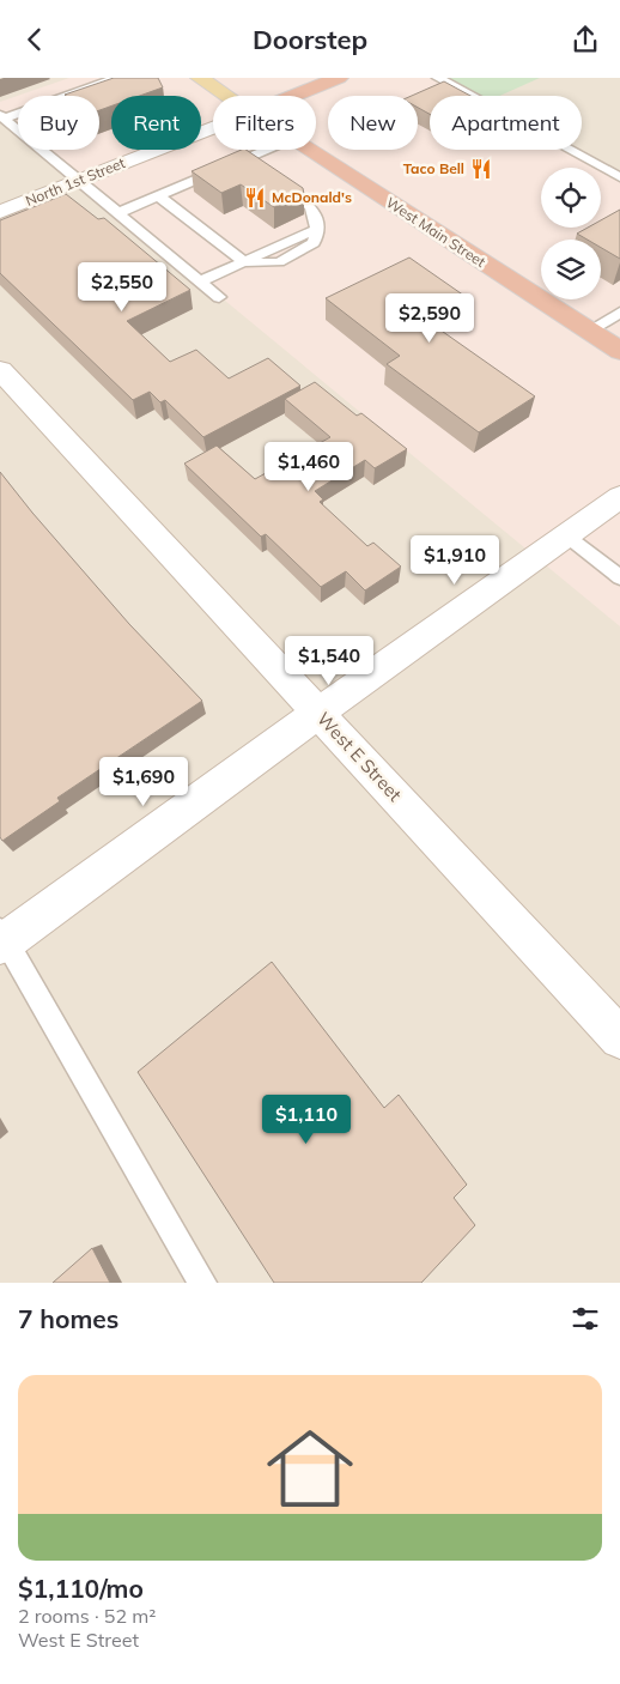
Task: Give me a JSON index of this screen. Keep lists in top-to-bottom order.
{
  "streets": {
    "highway": ["West Main Street"],
    "street": ["North 1st Street", "West E Street"]
  },
  "places": {
    "restaurant": ["Taco Bell", "McDonald's"]
  },
  "page": {
    "header": "Doorstep",
    "chip": [
      "Buy",
      "Rent",
      "Filters",
      "New",
      "Apartment"
    ],
    "price": [
      "$2,550",
      "$2,590",
      "$1,460",
      "$1,910",
      "$1,540",
      "$1,690",
      "$1,110"
    ],
    "heading": "7 homes",
    "list": [
      {
        "name": "$1,110/mo",
        "note": "2 rooms · 52 m² · West E Street"
      }
    ]
  }
}
